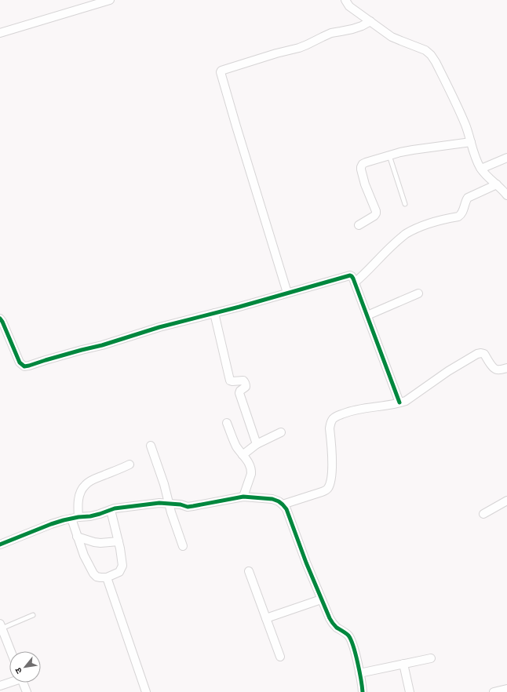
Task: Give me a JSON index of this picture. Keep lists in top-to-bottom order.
{
  "north": "bottom left"
}
